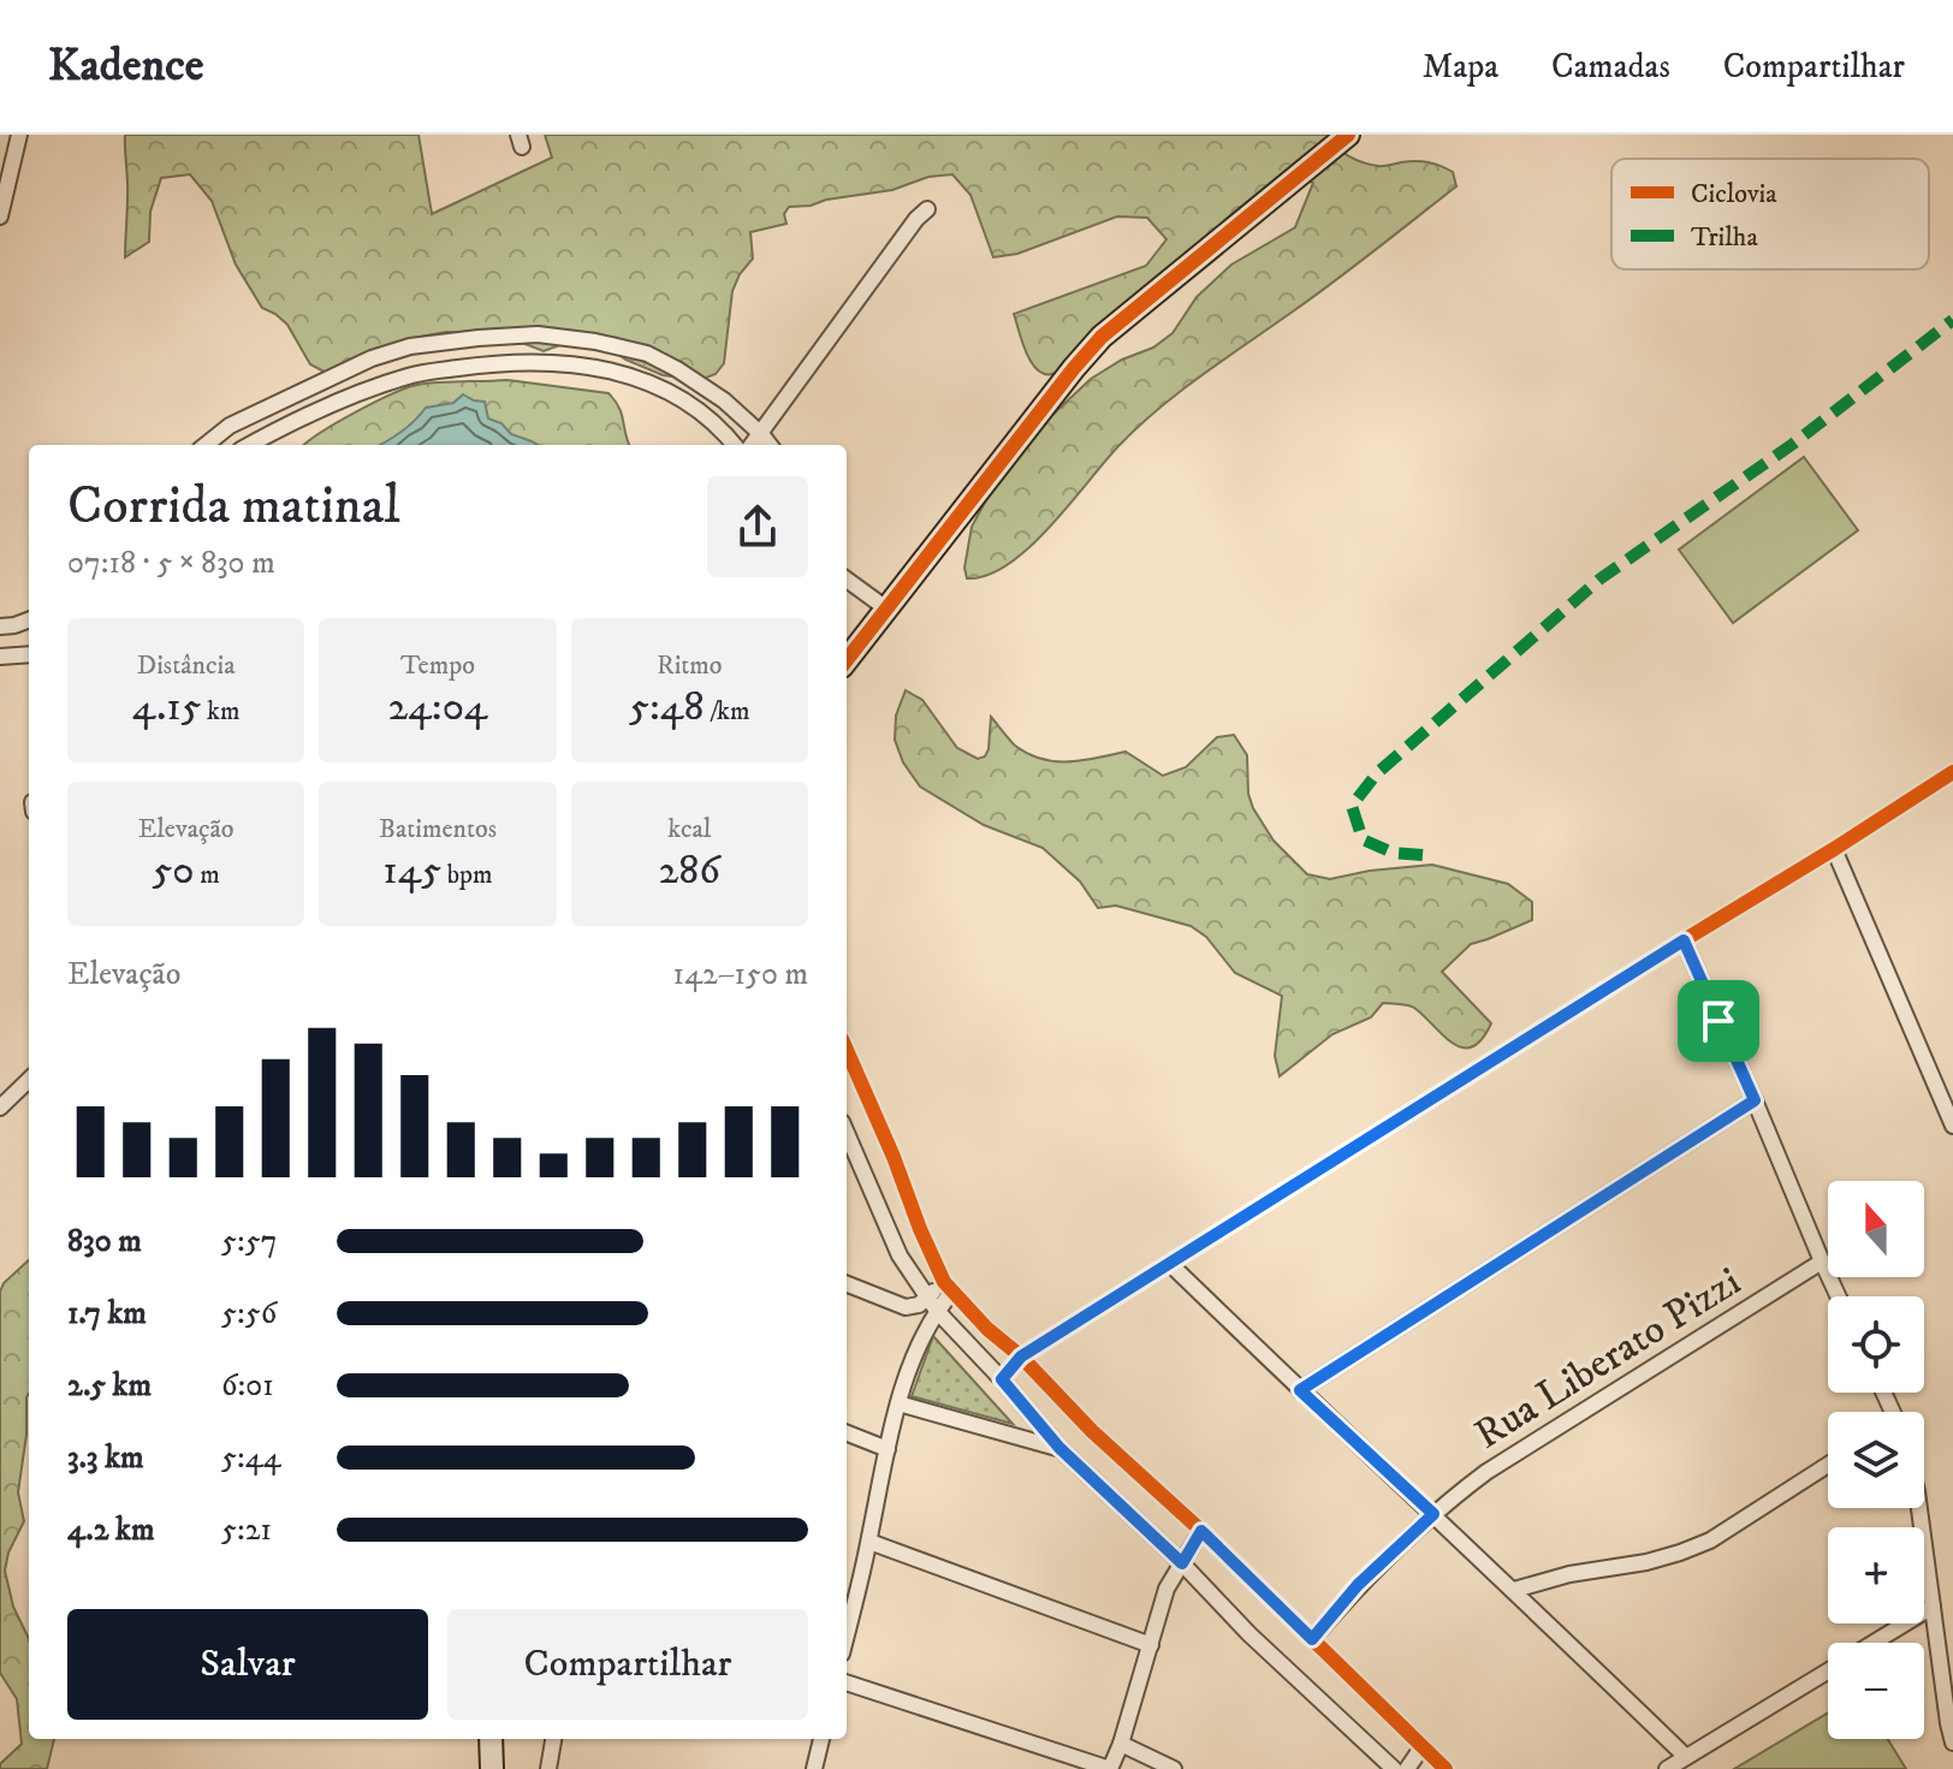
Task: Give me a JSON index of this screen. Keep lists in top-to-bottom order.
{
  "streets": {
    "street": ["Rua Liberato Pizzi"]
  },
  "legend": ["Ciclovia", "Trilha"],
  "north": "top",
  "page": {
    "header": "Kadence",
    "nav": ["Mapa", "Camadas", "Compartilhar"],
    "heading": ["Corrida matinal", "07:18 · 5 × 830 m"],
    "stats": [
      ["Distância", "4.15 km"],
      ["Tempo", "24:04"],
      ["Ritmo", "5:48 /km"],
      ["Elevação", "50 m"],
      ["Batimentos", "145 bpm"],
      ["kcal", "286"]
    ],
    "chart": ["Elevação", "142–150 m"],
    "map_buttons": ["+", "−"],
    "list": [
      {
        "name": "830 m",
        "note": "5:57"
      },
      {
        "name": "1.7 km",
        "note": "5:56"
      },
      {
        "name": "2.5 km",
        "note": "6:01"
      },
      {
        "name": "3.3 km",
        "note": "5:44"
      },
      {
        "name": "4.2 km",
        "note": "5:21"
      }
    ],
    "buttons": ["Salvar", "Compartilhar"]
  }
}
